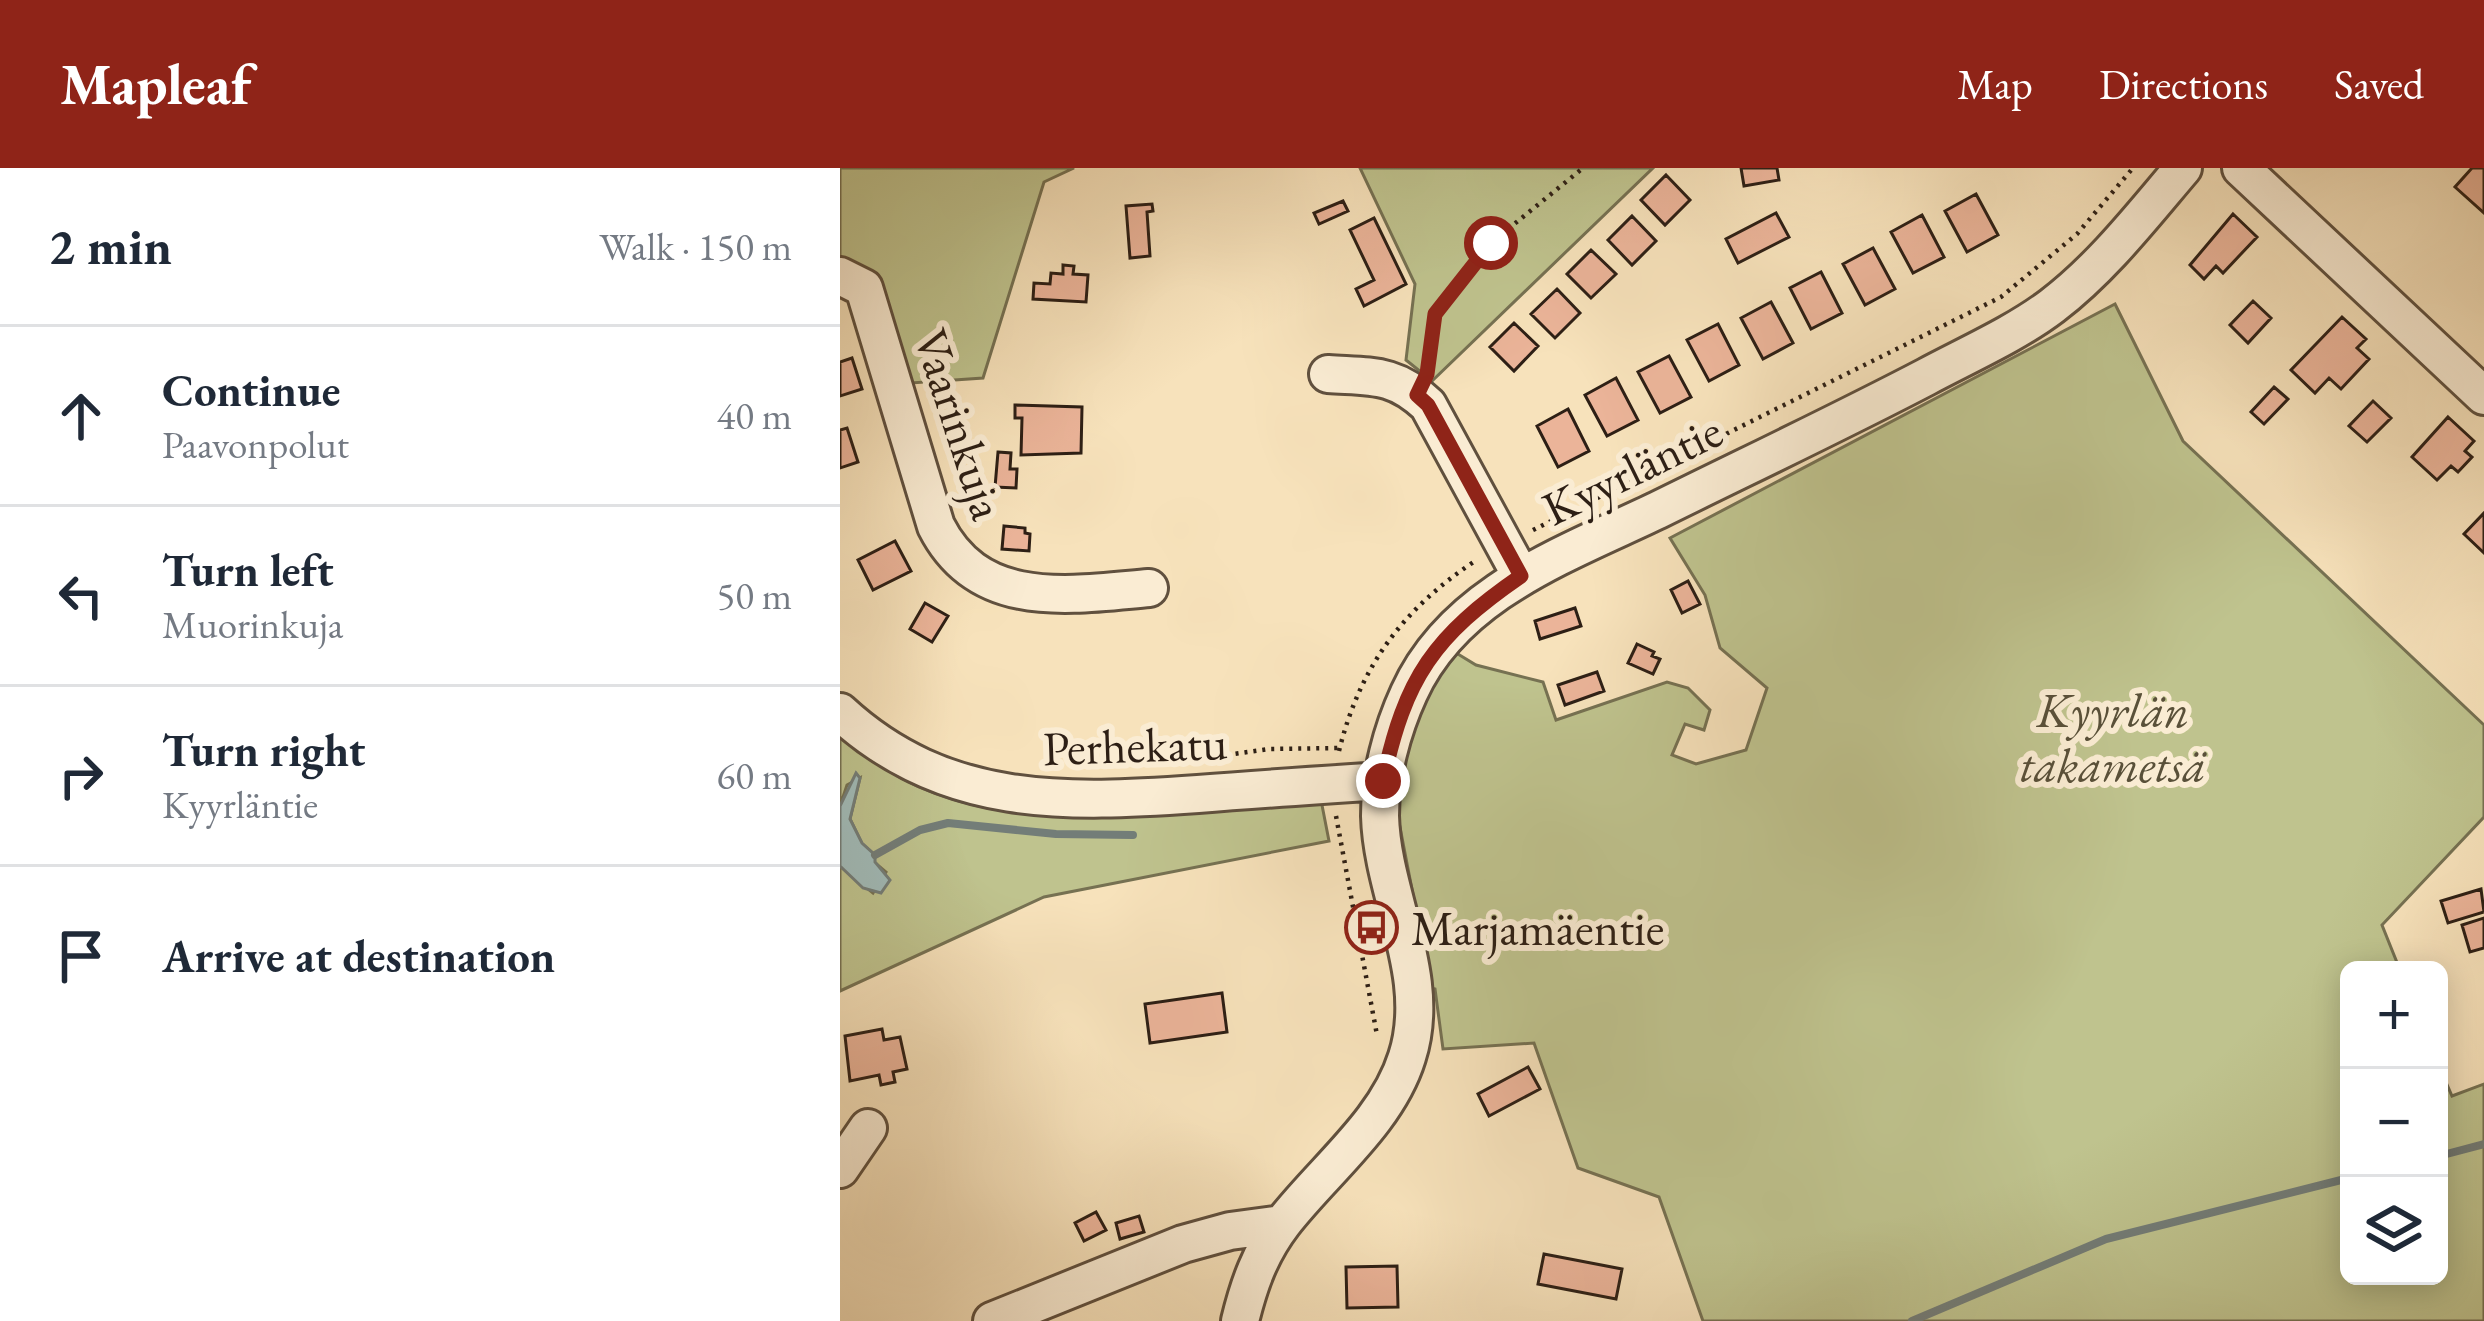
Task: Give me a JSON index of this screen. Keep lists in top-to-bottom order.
{
  "streets": {
    "street": ["Vaarinkuja", "Kyyrläntie", "Perhekatu"]
  },
  "crossings": [
    ["Kyyrläntie", "Perhekatu"]
  ],
  "parks": ["Kyyrlän takametsä"],
  "places": {
    "bus stop": ["Marjamäentie"]
  },
  "page": {
    "header": "Mapleaf",
    "nav": ["Map", "Directions", "Saved"],
    "heading": ["2 min", "Walk · 150 m"],
    "list": [
      ["Continue", "Paavonpolut", "40 m"],
      ["Turn left", "Muorinkuja", "50 m"],
      ["Turn right", "Kyyrläntie", "60 m"],
      "Arrive at destination"
    ],
    "map_buttons": ["+", "−"]
  }
}
